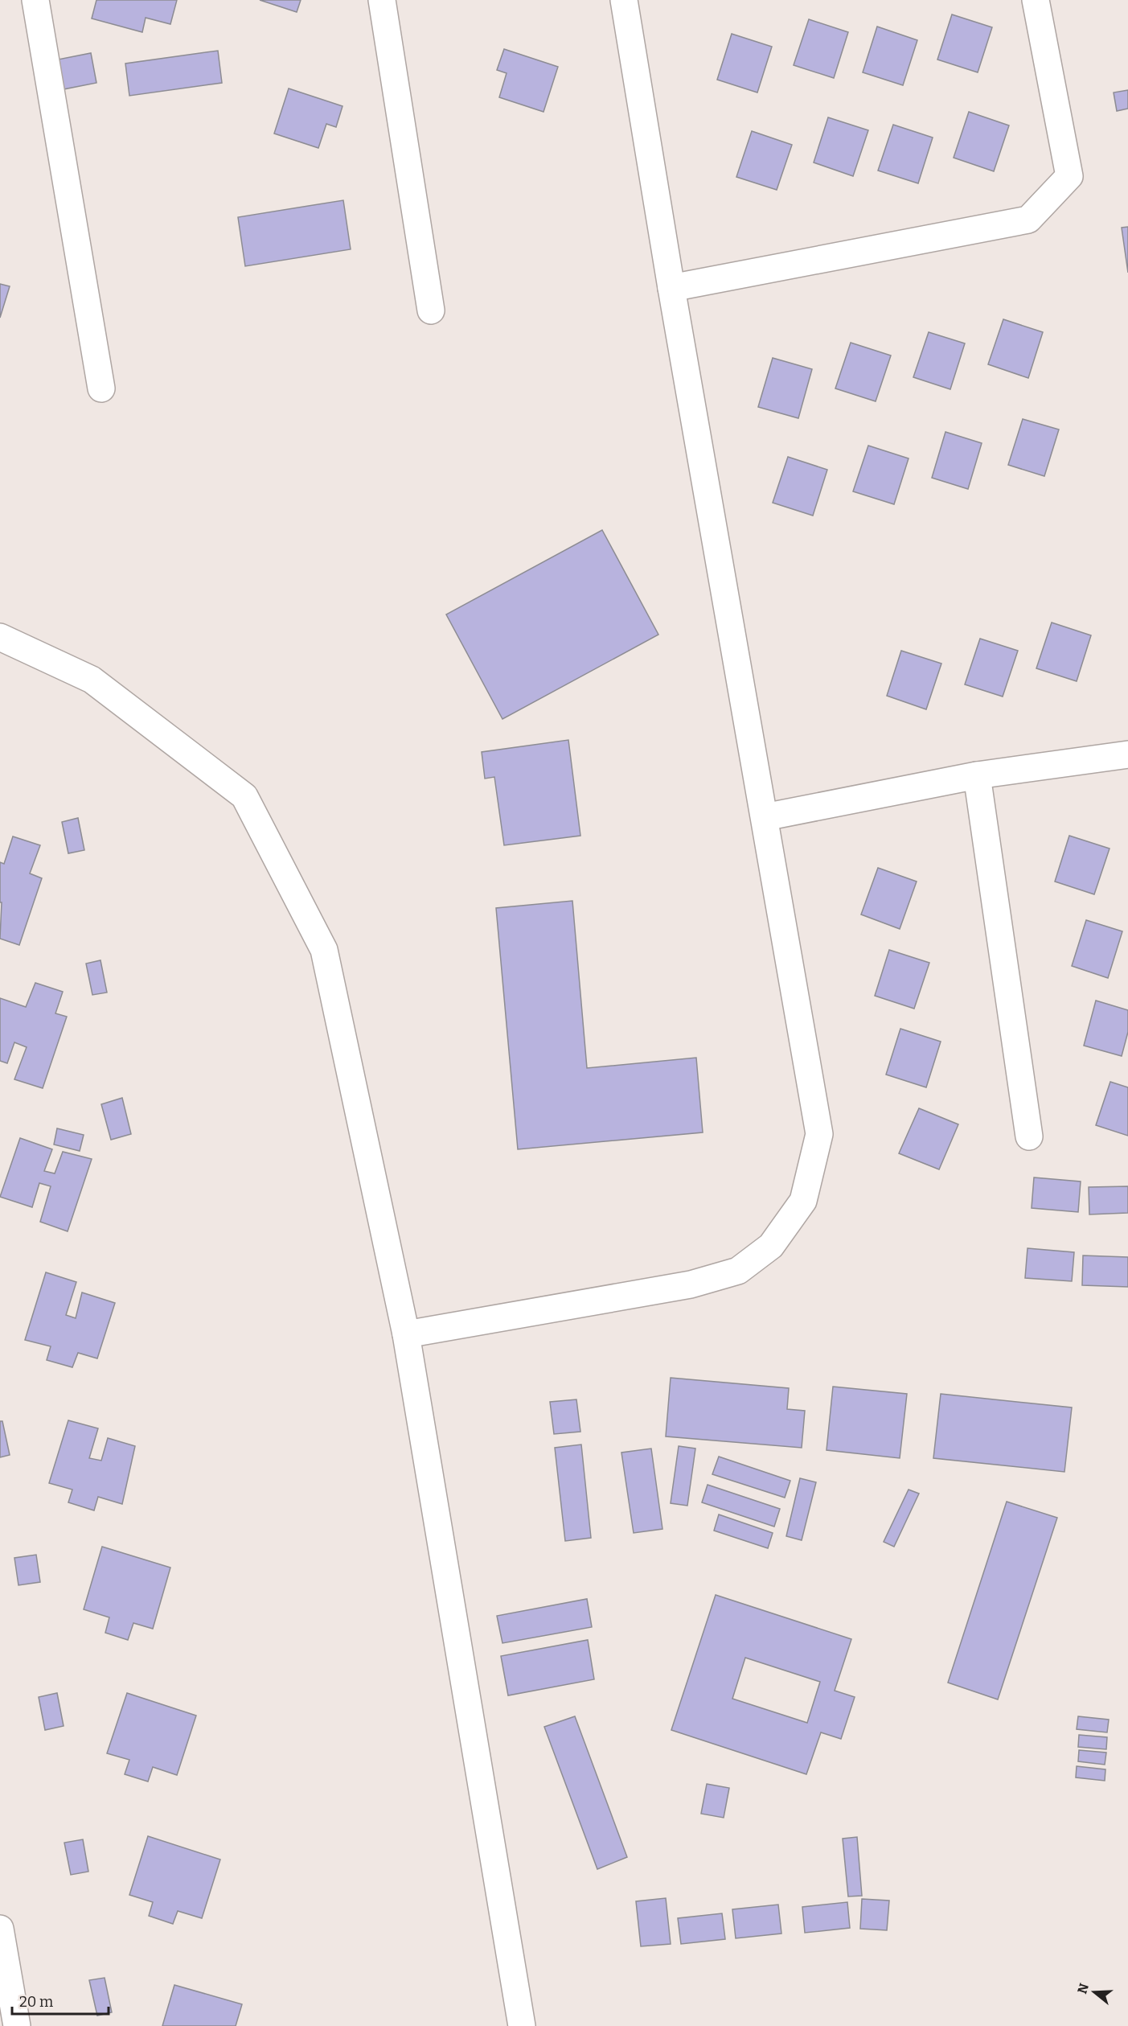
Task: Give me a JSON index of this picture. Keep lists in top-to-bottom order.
{
  "scale_bar": "20 m",
  "north": "left"
}
